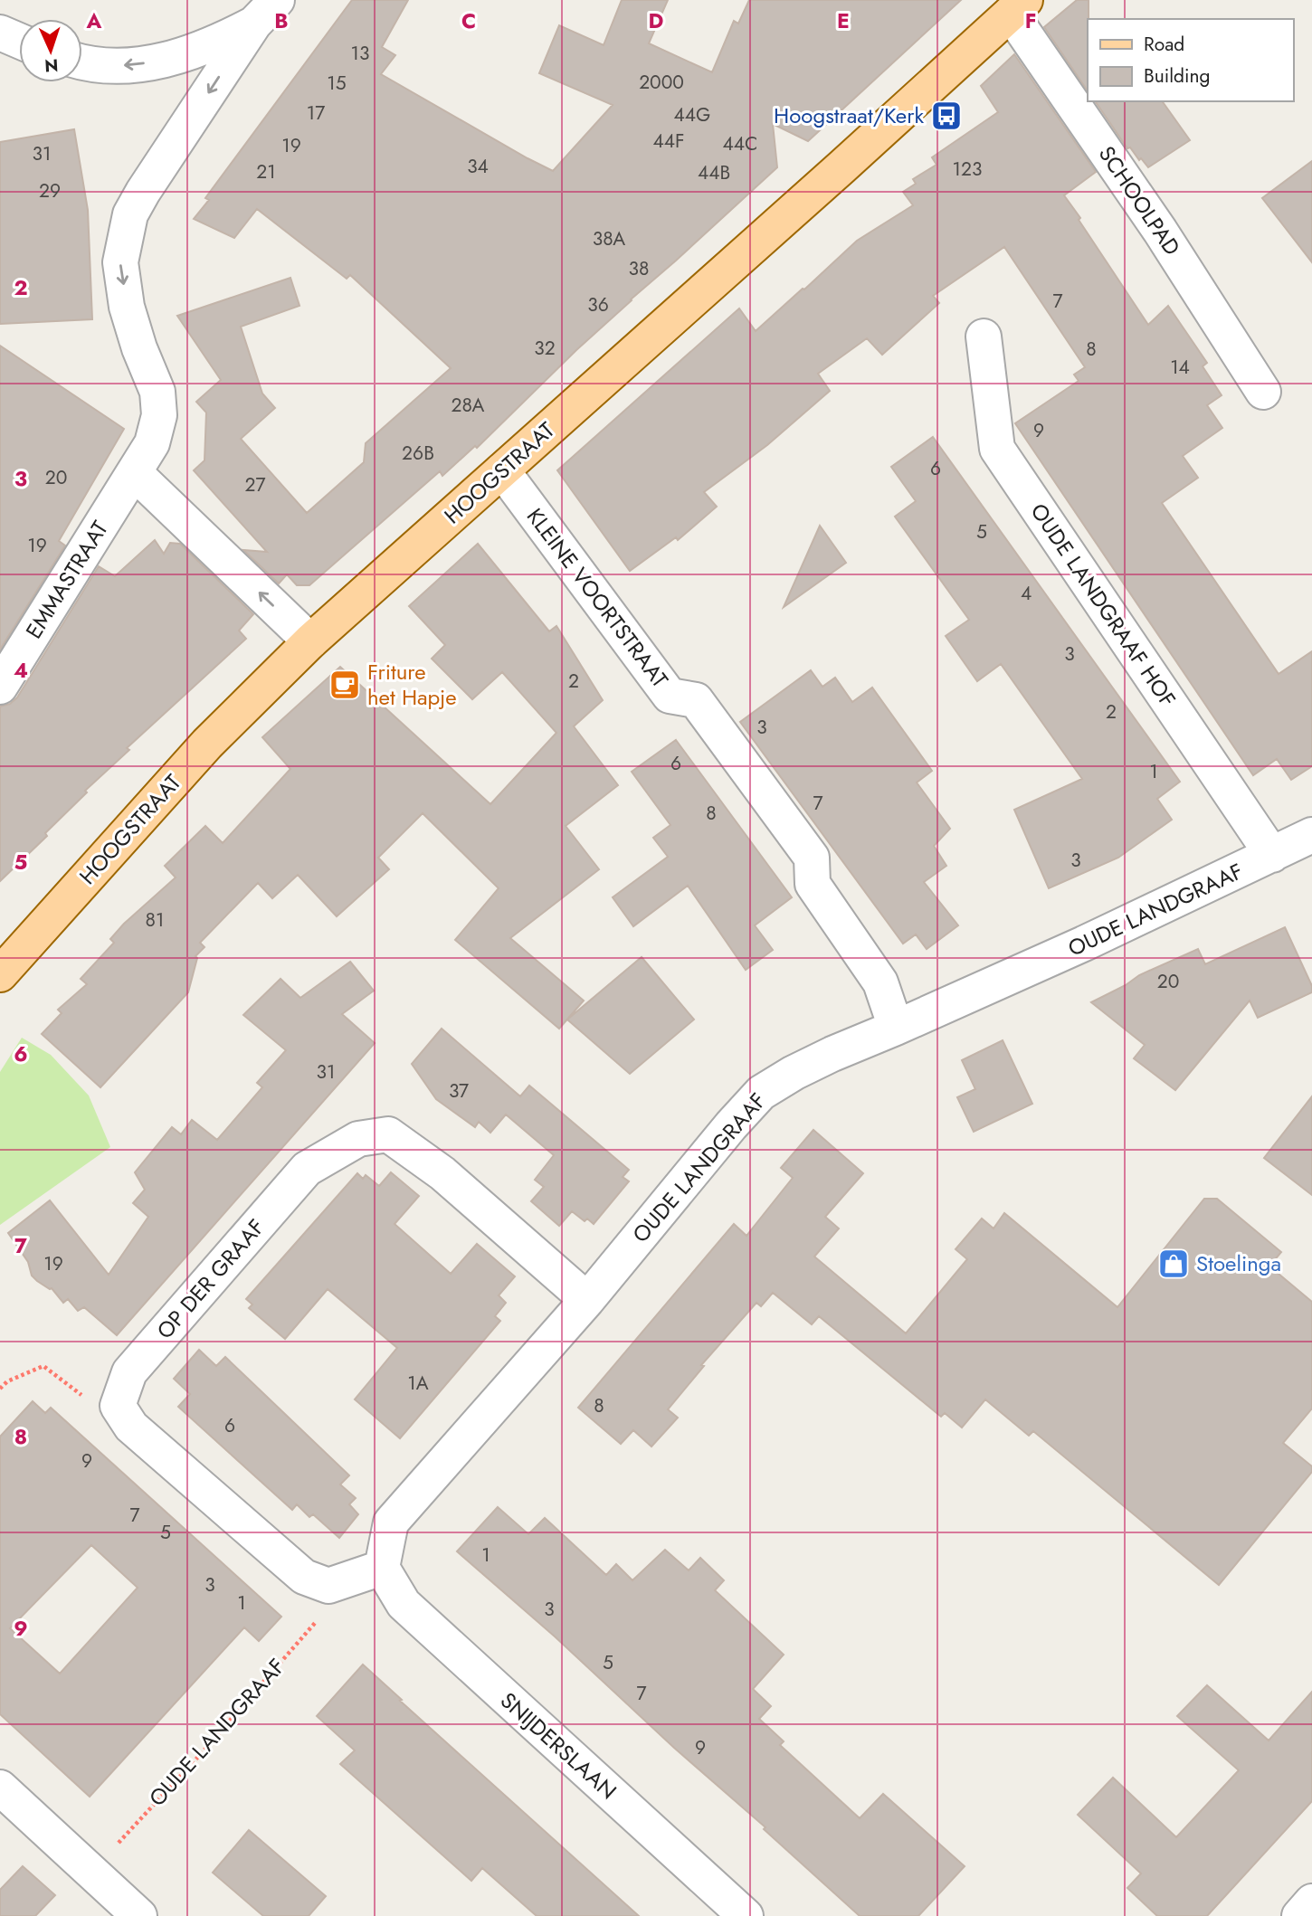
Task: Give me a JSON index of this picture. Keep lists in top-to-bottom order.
{
  "streets": {
    "main road": ["HOOGSTRAAT"],
    "street": [
      "SCHOOLPAD",
      "EMMASTRAAT",
      "KLEINE VOORTSTRAAT",
      "OUDE LANDGRAAF HOF",
      "OUDE LANDGRAAF",
      "OP DER GRAAF",
      "SNIJDERSLAAN"
    ]
  },
  "crossings": [
    ["SCHOOLPAD", "HOOGSTRAAT"],
    ["HOOGSTRAAT", "KLEINE VOORTSTRAAT"],
    ["KLEINE VOORTSTRAAT", "OUDE LANDGRAAF"],
    ["OUDE LANDGRAAF HOF", "OUDE LANDGRAAF"],
    ["OUDE LANDGRAAF", "OP DER GRAAF"],
    ["OUDE LANDGRAAF", "SNIJDERSLAAN"]
  ],
  "one_way": ["EMMASTRAAT"],
  "places": {
    "bus stop": ["Hoogstraat/Kerk"],
    "cafe": ["Friture het Hapje"],
    "shop": ["Stoelinga"]
  },
  "house_numbers": [
    "13",
    "2000",
    "15",
    "17",
    "44G",
    "44F",
    "44C",
    "19",
    "31",
    "34",
    "123",
    "21",
    "44B",
    "29",
    "38A",
    "38",
    "7",
    "36",
    "32",
    "8",
    "14",
    "28A",
    "9",
    "26B",
    "6",
    "20",
    "27",
    "5",
    "19",
    "4",
    "3",
    "2",
    "2",
    "3",
    "6",
    "1",
    "7",
    "8",
    "3",
    "81",
    "20",
    "31",
    "37",
    "19",
    "1A",
    "8",
    "6",
    "9",
    "7",
    "5",
    "1",
    "3",
    "1",
    "3",
    "5",
    "7",
    "9"
  ],
  "legend": ["Road", "Building"],
  "north": "bottom",
  "grid": {
    "columns": [
      "A",
      "B",
      "C",
      "D",
      "E",
      "F"
    ],
    "rows": [
      "2",
      "3",
      "4",
      "5",
      "6",
      "7",
      "8",
      "9"
    ]
  }
}
